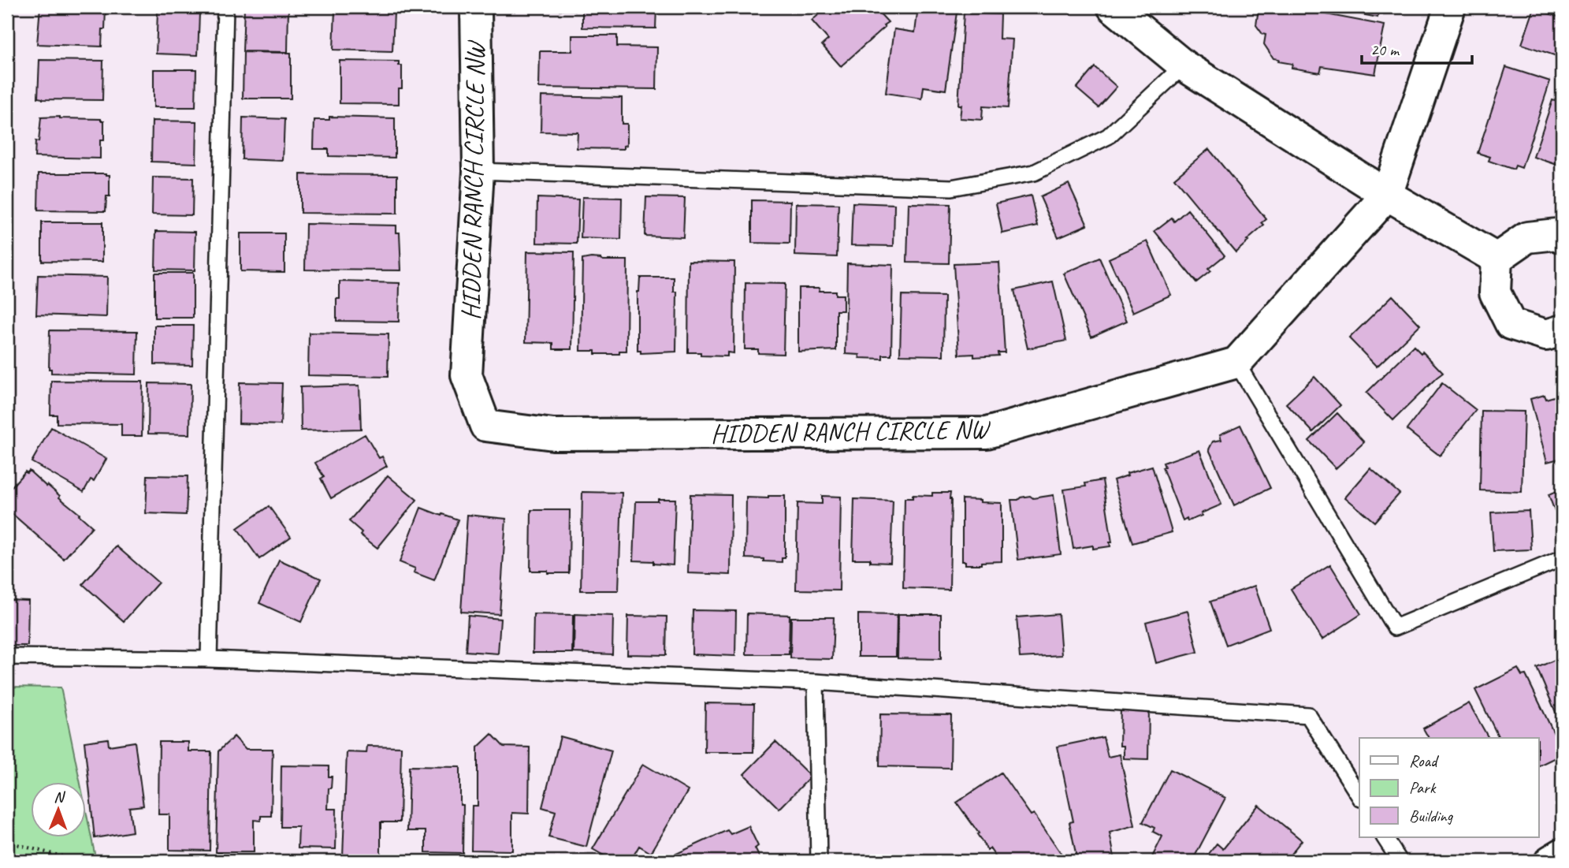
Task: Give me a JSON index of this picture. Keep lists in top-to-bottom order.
{
  "streets": {
    "street": ["HIDDEN RANCH CIRCLE NW"]
  },
  "legend": ["Road", "Park", "Building"],
  "scale_bar": "20 m",
  "north": "top"
}
